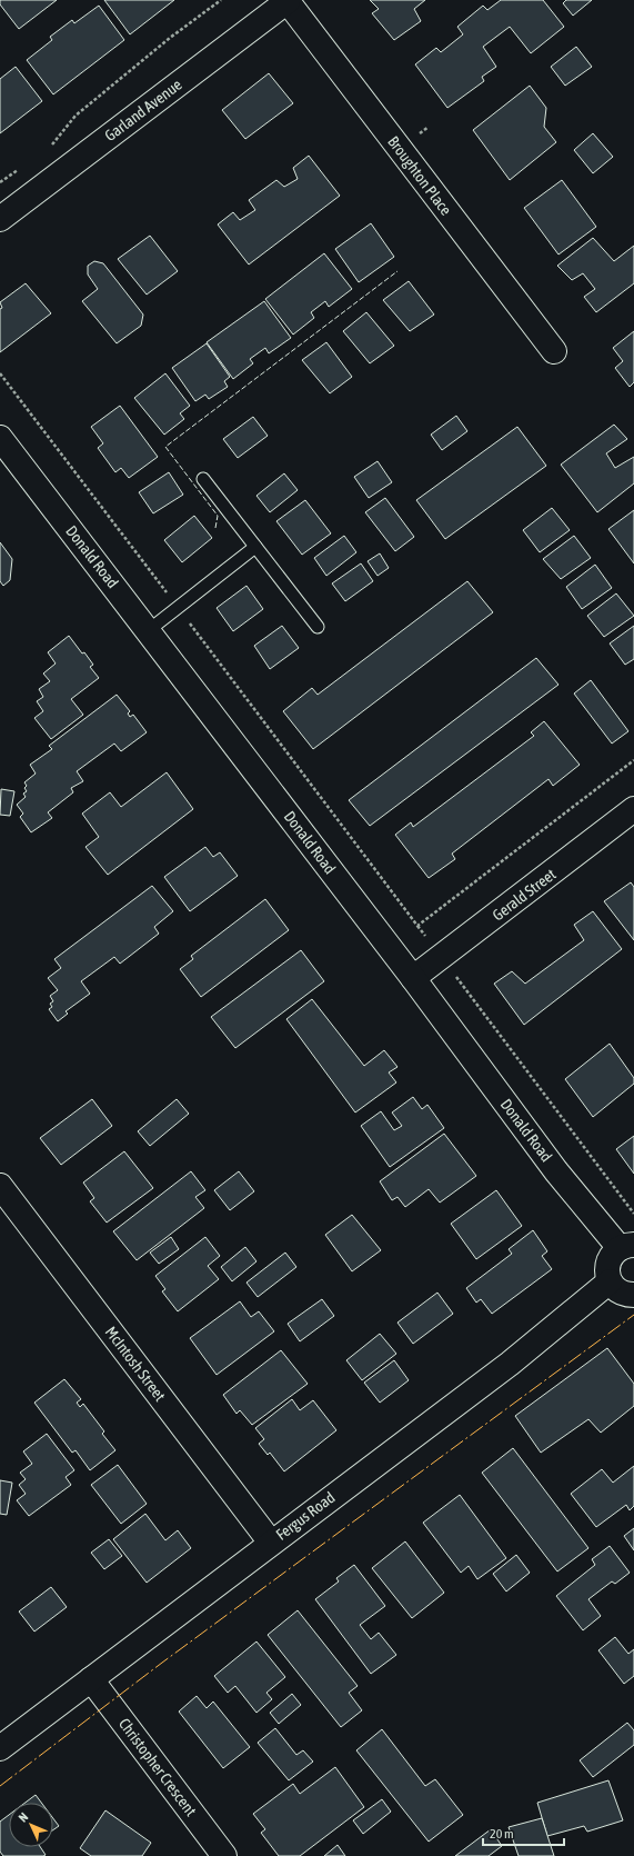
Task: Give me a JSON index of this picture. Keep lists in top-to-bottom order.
{
  "streets": {
    "street": [
      "Garland Avenue",
      "Broughton Place",
      "Donald Road",
      "Gerald Street",
      "McIntosh Street",
      "Fergus Road",
      "Christopher Crescent"
    ]
  },
  "crossings": [
    ["Garland Avenue", "Broughton Place"],
    ["Donald Road", "Gerald Street"],
    ["McIntosh Street", "Fergus Road"],
    ["Fergus Road", "Christopher Crescent"]
  ],
  "scale_bar": "20 m",
  "north": "top left"
}
